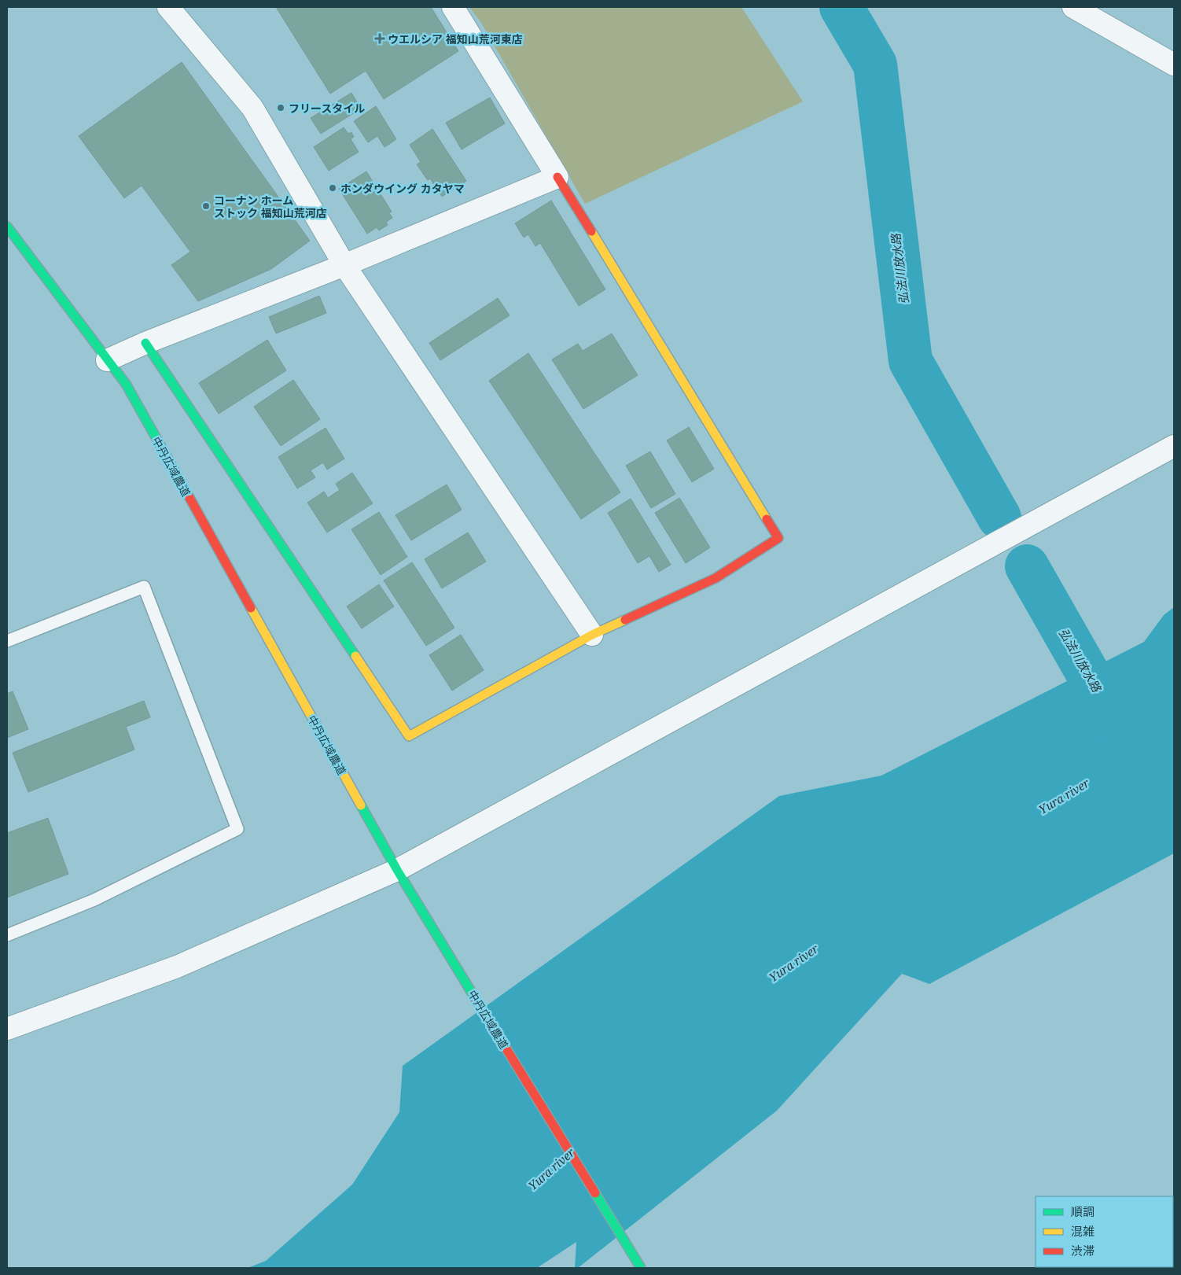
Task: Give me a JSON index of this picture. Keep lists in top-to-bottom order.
{
  "streets": {
    "street": ["中丹広域農道"]
  },
  "water": ["弘法川放水路", "Yura river"],
  "places": {
    "health": ["ウエルシア 福知山荒河東店"],
    "other": ["フリースタイル", "ホンダウイング カタヤマ", "コーナン ホーム ストック 福知山荒河店"]
  },
  "legend": ["順調", "混雑", "渋滞"]
}
